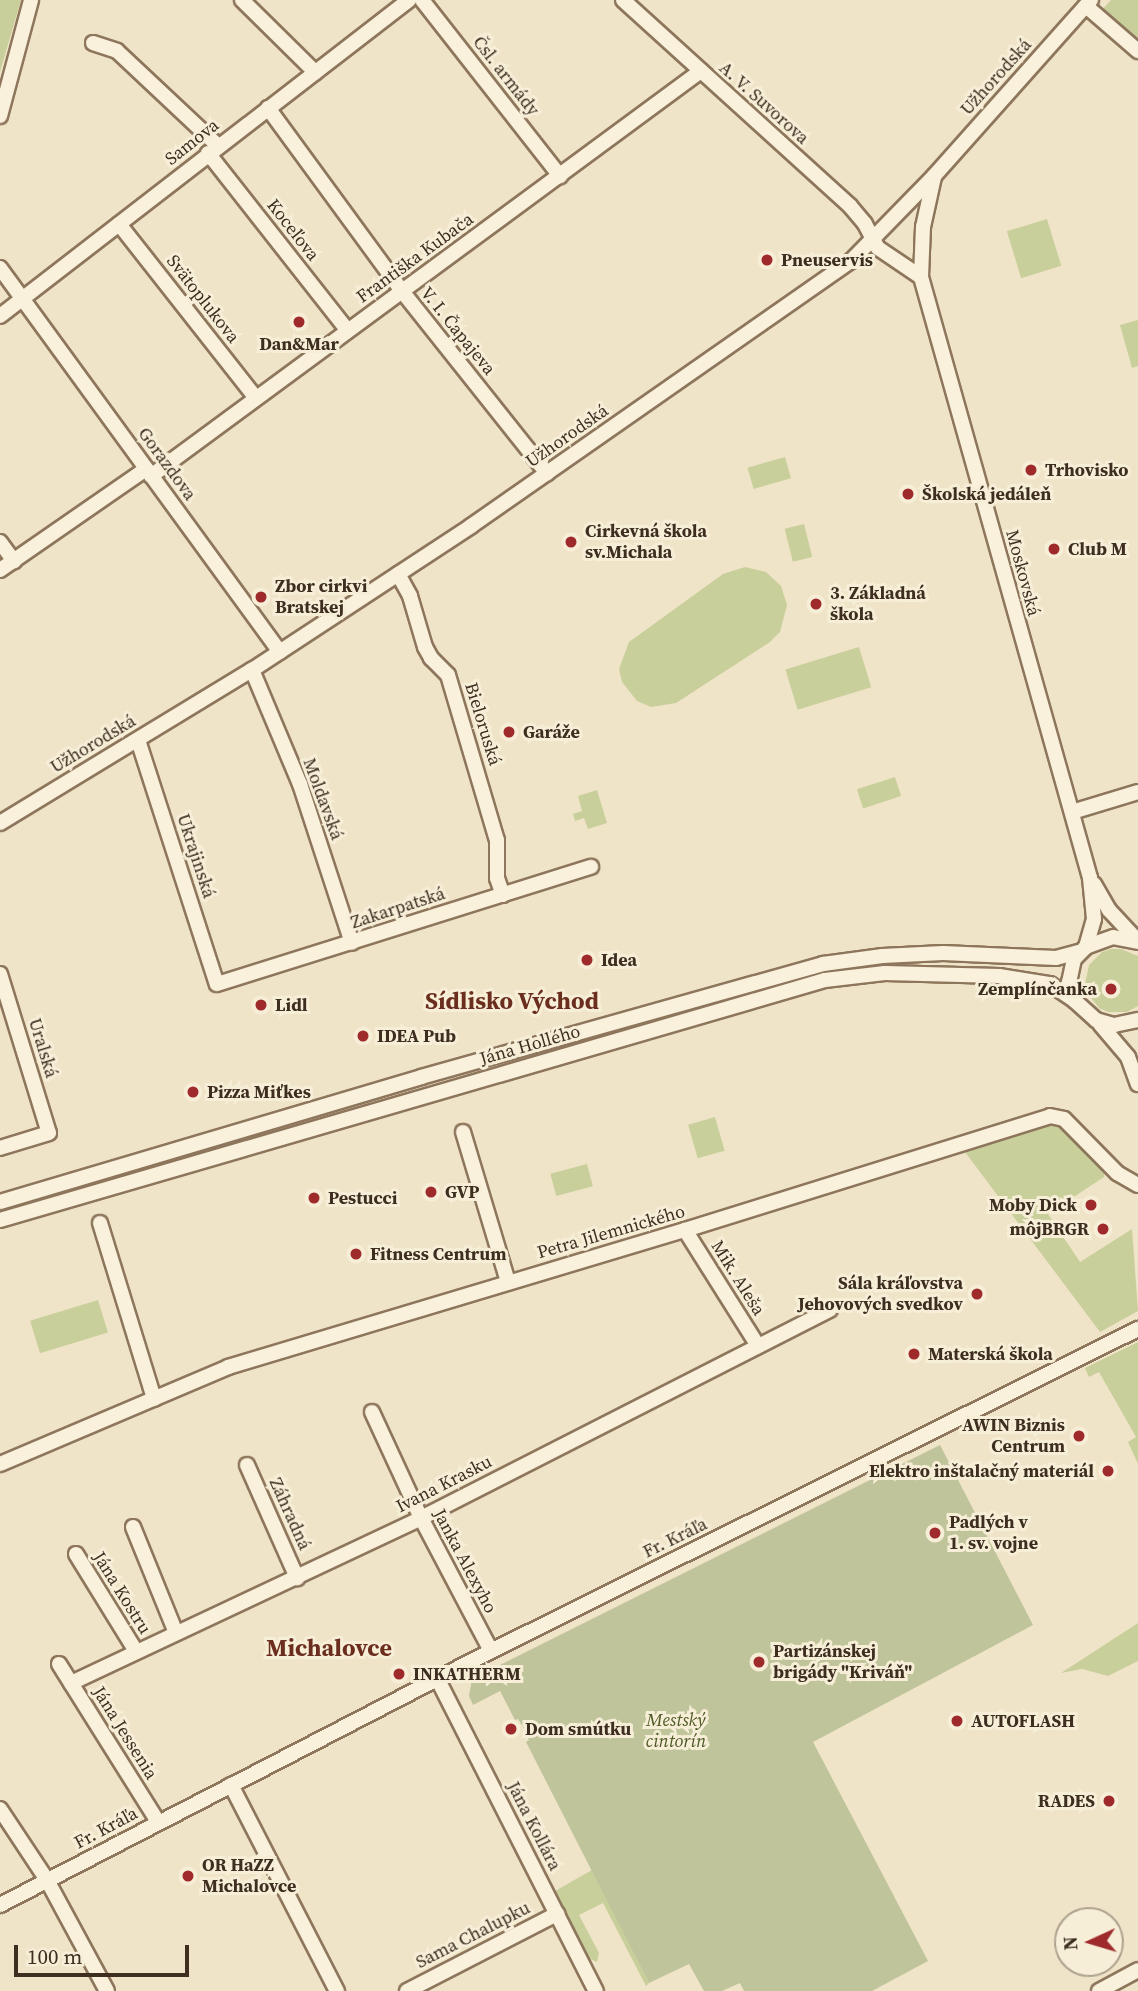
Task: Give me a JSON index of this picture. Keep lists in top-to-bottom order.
{
  "streets": {
    "street": [
      "Čsl. armády",
      "Užhorodská",
      "A. V. Suvorova",
      "Samova",
      "Koceľova",
      "Františka Kubača",
      "Svätoplukova",
      "V. I. Čapajeva",
      "Gorazdova",
      "Moskovská",
      "Bieloruská",
      "Moldavská",
      "Ukrajinská",
      "Zakarpatská",
      "Jána Hollého",
      "Uralská",
      "Petra Jilemnického",
      "Mik. Aleša",
      "Ivana Krasku",
      "Záhradná",
      "Fr. Kráľa",
      "Janka Alexyho",
      "Jána Kostru",
      "Jána Jessenia",
      "Jána Kollára",
      "Sama Chalupku"
    ]
  },
  "crossings": [
    ["Čsl. armády", "Františka Kubača"],
    ["Užhorodská", "A. V. Suvorova"],
    ["Užhorodská", "V. I. Čapajeva"],
    ["Užhorodská", "Gorazdova"],
    ["Užhorodská", "Moskovská"],
    ["Užhorodská", "Bieloruská"],
    ["Užhorodská", "Moldavská"],
    ["Užhorodská", "Ukrajinská"],
    ["A. V. Suvorova", "Františka Kubača"],
    ["Samova", "Koceľova"],
    ["Samova", "Svätoplukova"],
    ["Samova", "V. I. Čapajeva"],
    ["Samova", "Gorazdova"],
    ["Koceľova", "Františka Kubača"],
    ["Františka Kubača", "Svätoplukova"],
    ["Františka Kubača", "V. I. Čapajeva"],
    ["Františka Kubača", "Gorazdova"],
    ["Bieloruská", "Zakarpatská"],
    ["Moldavská", "Zakarpatská"],
    ["Ukrajinská", "Zakarpatská"],
    ["Petra Jilemnického", "Mik. Aleša"],
    ["Mik. Aleša", "Ivana Krasku"],
    ["Ivana Krasku", "Záhradná"],
    ["Ivana Krasku", "Janka Alexyho"],
    ["Ivana Krasku", "Jána Kostru"],
    ["Ivana Krasku", "Jána Jessenia"],
    ["Fr. Kráľa", "Janka Alexyho"],
    ["Fr. Kráľa", "Jána Jessenia"],
    ["Fr. Kráľa", "Jána Kollára"],
    ["Jána Kollára", "Sama Chalupku"]
  ],
  "districts": ["Sídlisko Východ", "Michalovce"],
  "parks": ["Mestský cintorín"],
  "places": [
    "Pneuservis",
    "Dan&Mar",
    "Trhovisko",
    "Školská jedáleň",
    "Cirkevná škola sv.Michala",
    "Club M",
    "Zbor cirkvi Bratskej",
    "3. Základná škola",
    "Garáže",
    "Idea",
    "Zemplínčanka",
    "Lidl",
    "IDEA Pub",
    "Pizza Miťkes",
    "GVP",
    "Pestucci",
    "Moby Dick",
    "môjBRGR",
    "Fitness Centrum",
    "Sála kráľovstva Jehovových svedkov",
    "Materská škola",
    "AWIN Biznis Centrum",
    "Elektro inštalačný materiál",
    "Padlých v 1. sv. vojne",
    "Partizánskej brigády \"Kriváň\"",
    "INKATHERM",
    "AUTOFLASH",
    "Dom smútku",
    "RADES",
    "OR HaZZ Michalovce"
  ],
  "scale_bar": "100 m",
  "north": "left"
}
